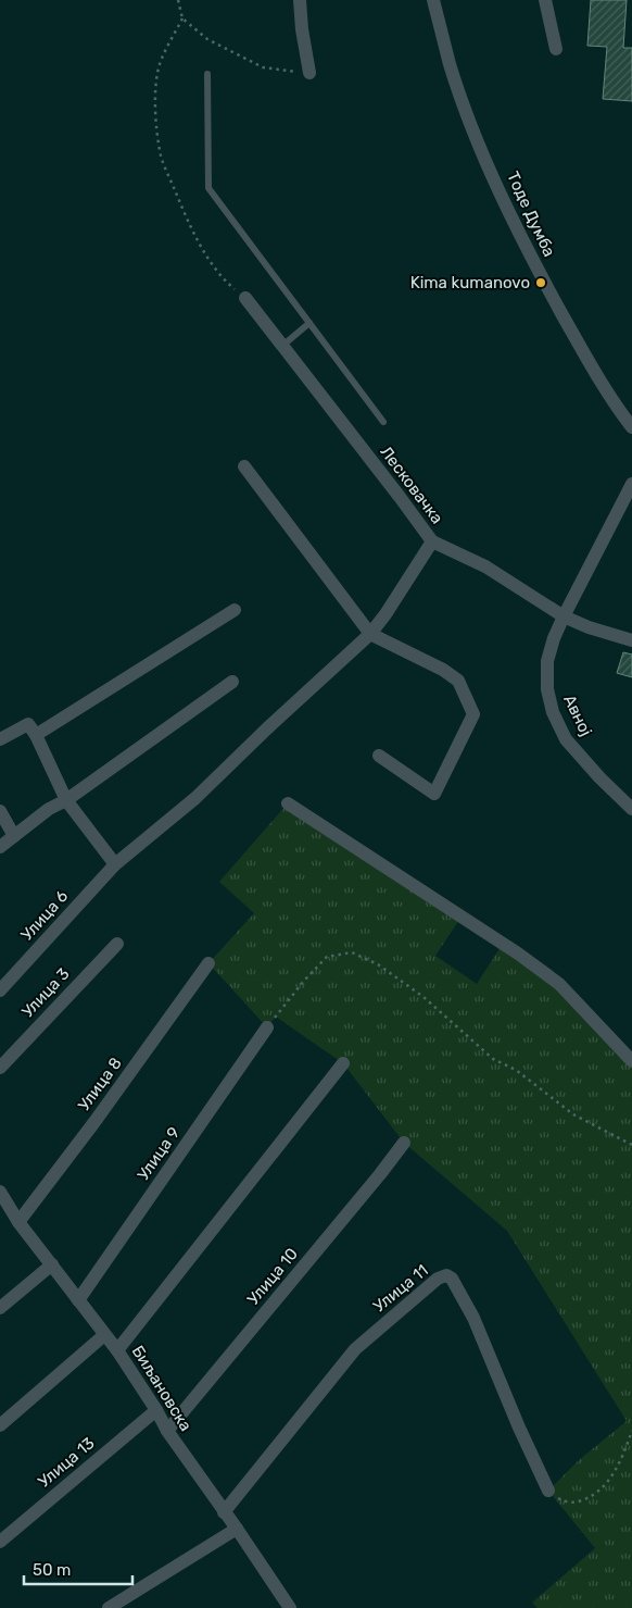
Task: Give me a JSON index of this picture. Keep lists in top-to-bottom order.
{
  "streets": {
    "street": [
      "Тоде Думба",
      "Лесковачка",
      "Авној",
      "Улица 6",
      "Улица 3",
      "Улица 8",
      "Улица 9",
      "Улица 10",
      "Улица 11",
      "Биљановска",
      "Улица 13"
    ]
  },
  "crossings": [
    ["Лесковачка", "Авној"],
    ["Лесковачка", "Улица 6"],
    ["Улица 8", "Биљановска"],
    ["Улица 9", "Биљановска"],
    ["Улица 10", "Биљановска"],
    ["Улица 11", "Биљановска"],
    ["Биљановска", "Улица 13"]
  ],
  "places": ["Kima kumanovo"],
  "scale_bar": "50 m"
}
